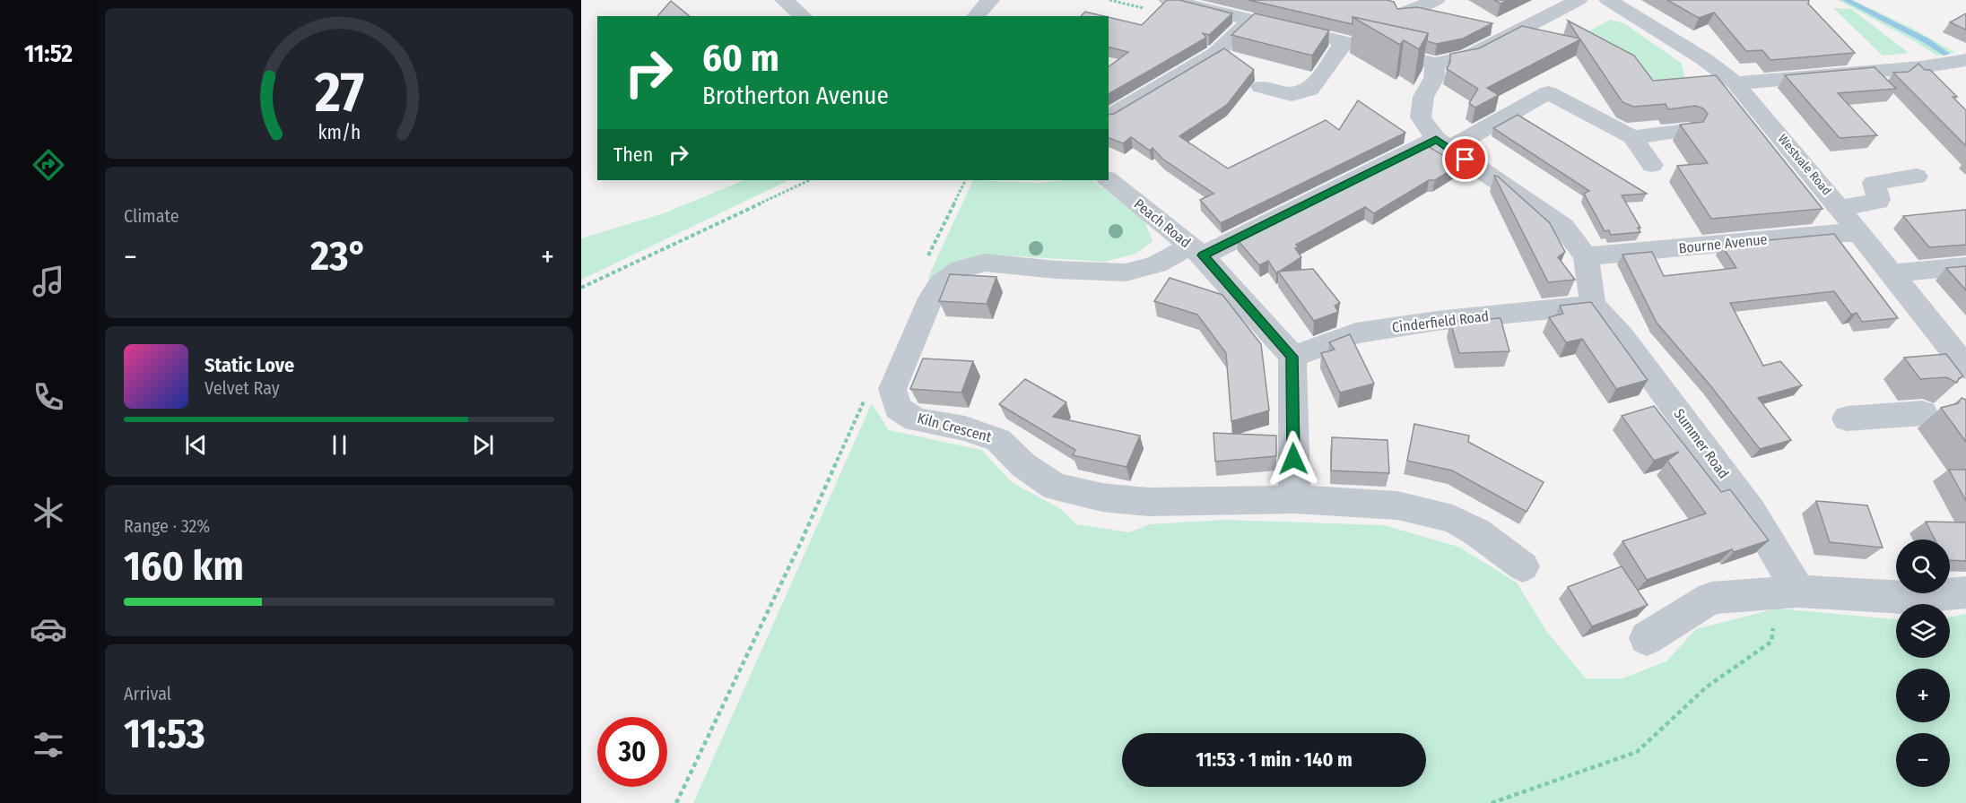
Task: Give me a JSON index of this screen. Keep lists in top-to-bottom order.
{
  "streets": {
    "street": [
      "Westvale Road",
      "Peach Road",
      "Bourne Avenue",
      "Cinderfield Road",
      "Kiln Crescent",
      "Summer Road"
    ]
  },
  "crossings": [
    ["Westvale Road", "Bourne Avenue"],
    ["Peach Road", "Cinderfield Road"],
    ["Peach Road", "Kiln Crescent"],
    ["Cinderfield Road", "Summer Road"]
  ],
  "page": {
    "tabs": "11:52",
    "turn": ["60 m", "Brotherton Avenue"],
    "then": "Then",
    "tile": [
      "Climate",
      ["Range · 32%", "160 km"],
      ["Arrival", "11:53"]
    ],
    "heat": ["−", "23°", "+"],
    "song": ["Static Love", "Velvet Ray"],
    "map_buttons": ["+", "−"],
    "limit": "30",
    "trip": "11:53 · 1 min · 140 m",
    "gauge": ["27", "km/h"]
  }
}
